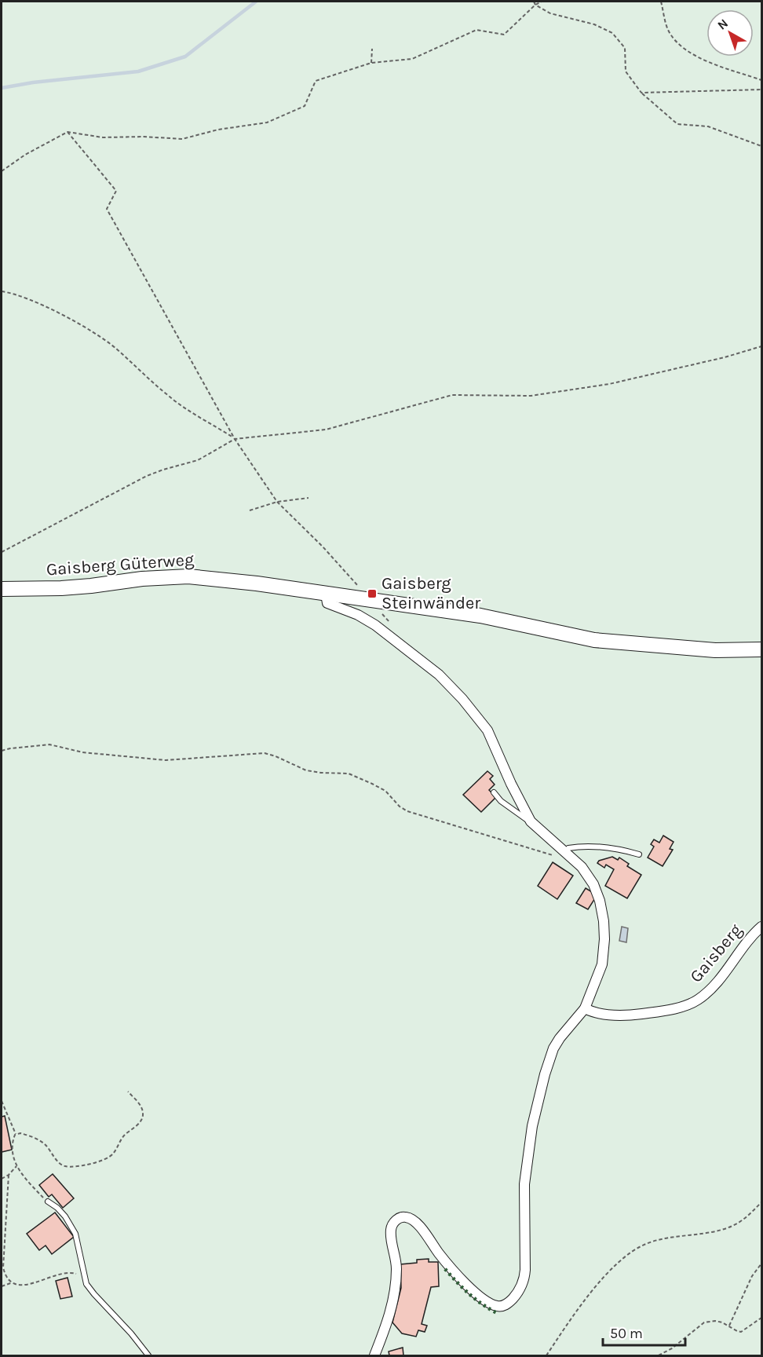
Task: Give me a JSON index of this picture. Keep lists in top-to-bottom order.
{
  "streets": {
    "main road": ["Gaisberg Güterweg"],
    "street": ["Gaisberg"]
  },
  "places": {
    "transit": ["Gaisberg Steinwänder"]
  },
  "scale_bar": "50 m",
  "north": "top left"
}
